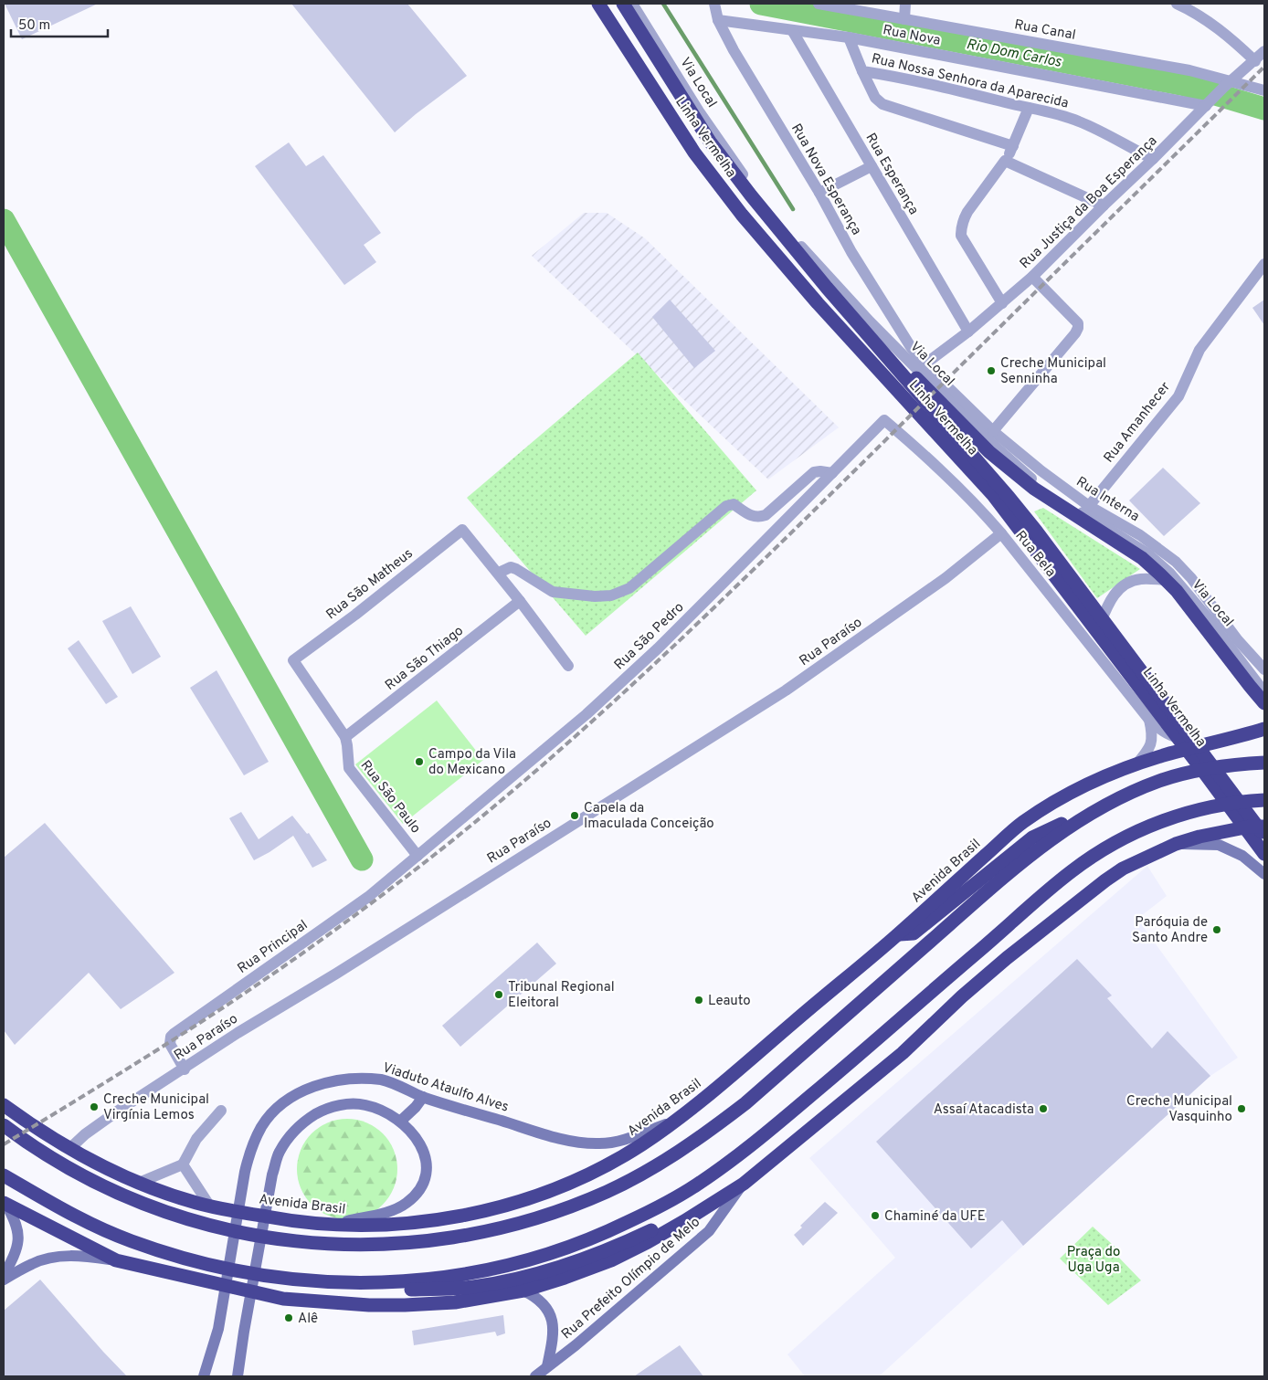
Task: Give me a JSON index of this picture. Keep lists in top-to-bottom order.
{
  "streets": {
    "highway": ["Linha Vermelha", "Avenida Brasil"],
    "main road": ["Viaduto Ataulfo Alves", "Rua Prefeito Olímpio de Melo"],
    "street": [
      "Rua Canal",
      "Rua Nova",
      "Rua Nossa Senhora da Aparecida",
      "Via Local",
      "Rua Esperança",
      "Rua Nova Esperança",
      "Rua Justiça da Boa Esperança",
      "Rua Amanhecer",
      "Rua Interna",
      "Rua Bela",
      "Rua São Matheus",
      "Rua São Pedro",
      "Rua Paraíso",
      "Rua São Thiago",
      "Rua São Paulo",
      "Rua Principal"
    ]
  },
  "crossings": [
    ["Rua Canal", "Rua Justiça da Boa Esperança"],
    ["Rua Nova", "Rua Nossa Senhora da Aparecida"],
    ["Rua Nova", "Rua Esperança"],
    ["Rua Nova", "Rua Nova Esperança"],
    ["Rua Nova", "Rua Justiça da Boa Esperança"],
    ["Rua Nossa Senhora da Aparecida", "Rua Justiça da Boa Esperança"],
    ["Rua Esperança", "Rua Justiça da Boa Esperança"],
    ["Rua Nova Esperança", "Rua Justiça da Boa Esperança"],
    ["Rua Nova Esperança", "Rua Interna"],
    ["Rua Justiça da Boa Esperança", "Rua Interna"],
    ["Rua Amanhecer", "Rua Interna"],
    ["Rua Bela", "Rua São Pedro"],
    ["Rua Bela", "Rua Paraíso"],
    ["Rua Bela", "Avenida Brasil"],
    ["Rua São Matheus", "Rua São Paulo"],
    ["Rua São Pedro", "Rua São Paulo"],
    ["Rua São Pedro", "Rua Principal"],
    ["Rua Paraíso", "Avenida Brasil"],
    ["Rua Paraíso", "Rua Principal"],
    ["Rua São Thiago", "Rua São Paulo"],
    ["Rua São Paulo", "Rua Principal"],
    ["Avenida Brasil", "Viaduto Ataulfo Alves"]
  ],
  "water": ["Rio Dom Carlos"],
  "parks": ["Praça do Uga Uga"],
  "places": [
    "Creche Municipal Senninha",
    "Campo da Vila do Mexicano",
    "Capela da Imaculada Conceição",
    "Paróquia de Santo Andre",
    "Tribunal Regional Eleitoral",
    "Leauto",
    "Creche Municipal Virgínia Lemos",
    "Assaí Atacadista",
    "Creche Municipal Vasquinho",
    "Chaminé da UFE",
    "Alê"
  ],
  "scale_bar": "50 m"
}
